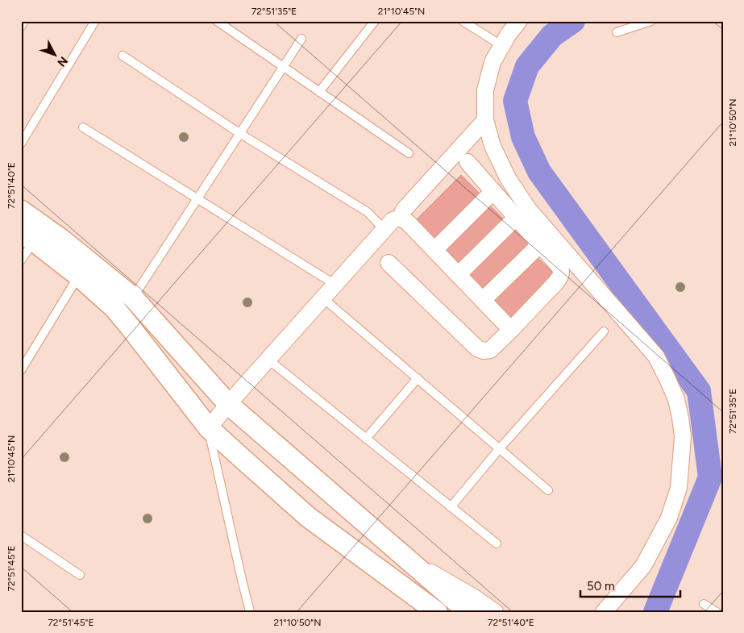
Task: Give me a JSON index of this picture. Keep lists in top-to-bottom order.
{
  "scale_bar": "50 m",
  "north": "bottom right",
  "coordinates": [
    "72°51'35\"E",
    "21°10'45\"N",
    "21°10'50\"N",
    "72°51'40\"E",
    "72°51'45\"E"
  ]
}
